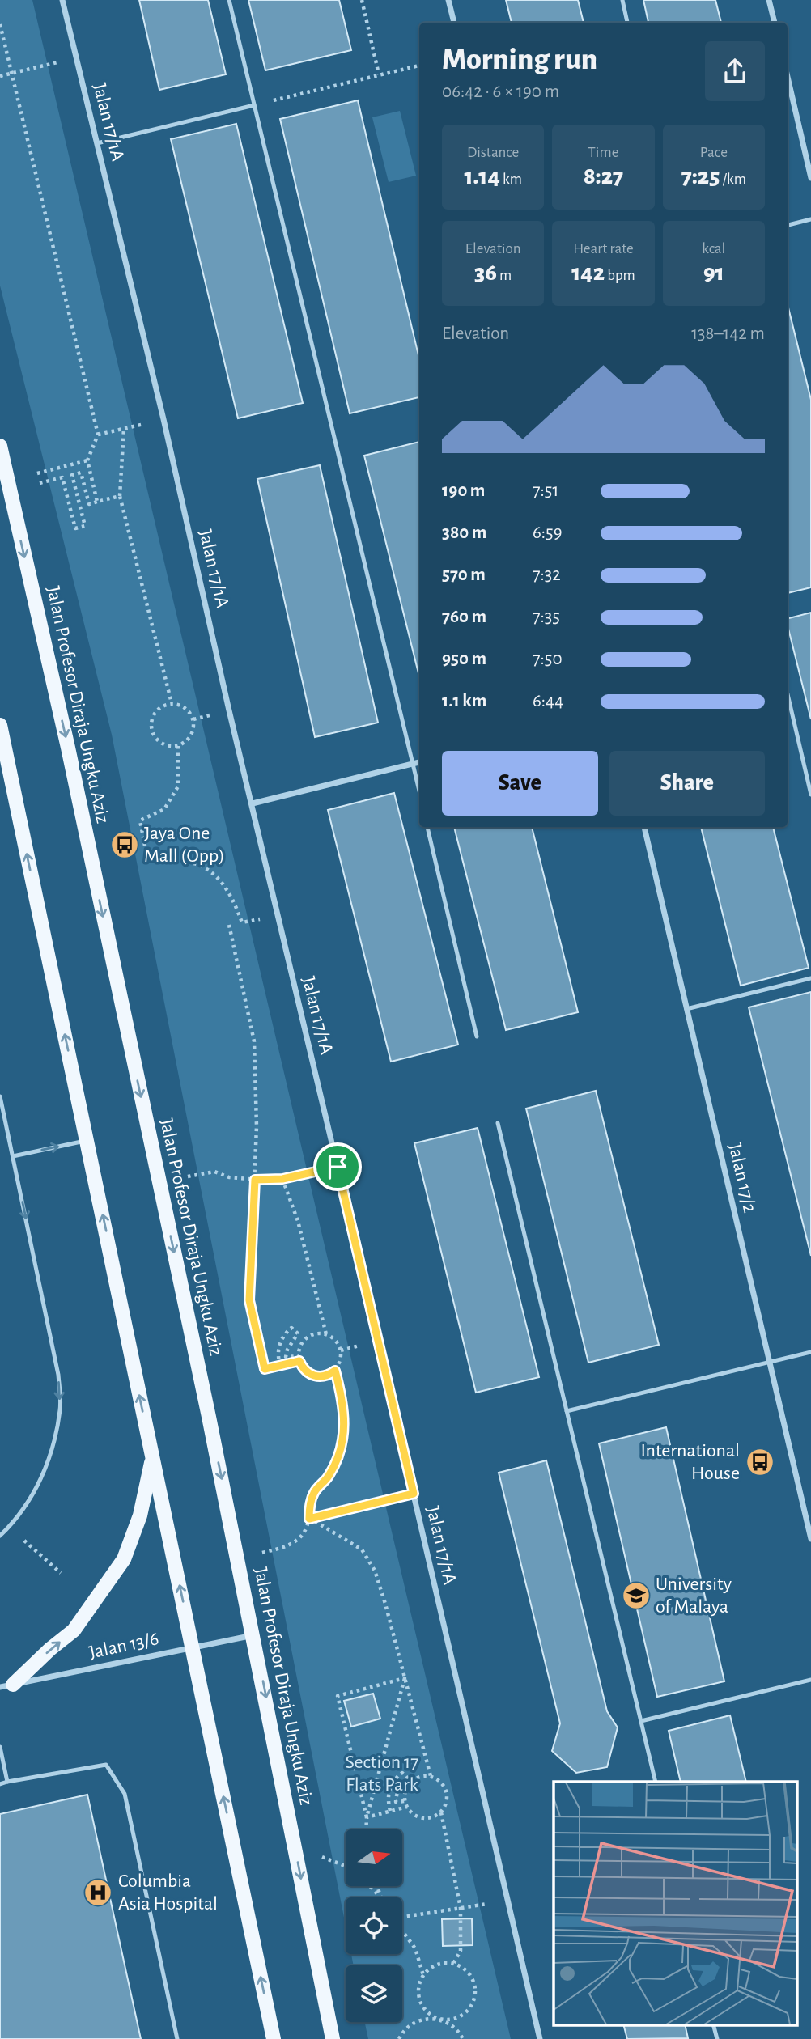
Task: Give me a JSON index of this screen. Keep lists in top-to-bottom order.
{
  "streets": {
    "main road": ["Jalan Profesor Diraja Ungku Aziz"],
    "street": ["Jalan 17/1A", "Jalan 17/2", "Jalan 13/6"]
  },
  "crossings": [
    ["Jalan Profesor Diraja Ungku Aziz", "Jalan 13/6"]
  ],
  "parks": ["Section 17 Flats Park"],
  "places": {
    "bus stop": ["Jaya One Mall (Opp)", "International House"],
    "school or university": ["University of Malaya"],
    "hospital": ["Columbia Asia Hospital"]
  },
  "north": "right",
  "page": {
    "heading": ["Morning run", "06:42 · 6 × 190 m"],
    "stats": [
      ["Distance", "1.14 km"],
      ["Time", "8:27"],
      ["Pace", "7:25 /km"],
      ["Elevation", "36 m"],
      ["Heart rate", "142 bpm"],
      ["kcal", "91"]
    ],
    "chart": ["Elevation", "138–142 m"],
    "list": [
      {
        "name": "190 m",
        "note": "7:51"
      },
      {
        "name": "380 m",
        "note": "6:59"
      },
      {
        "name": "570 m",
        "note": "7:32"
      },
      {
        "name": "760 m",
        "note": "7:35"
      },
      {
        "name": "950 m",
        "note": "7:50"
      },
      {
        "name": "1.1 km",
        "note": "6:44"
      }
    ],
    "buttons": ["Save", "Share"]
  }
}
